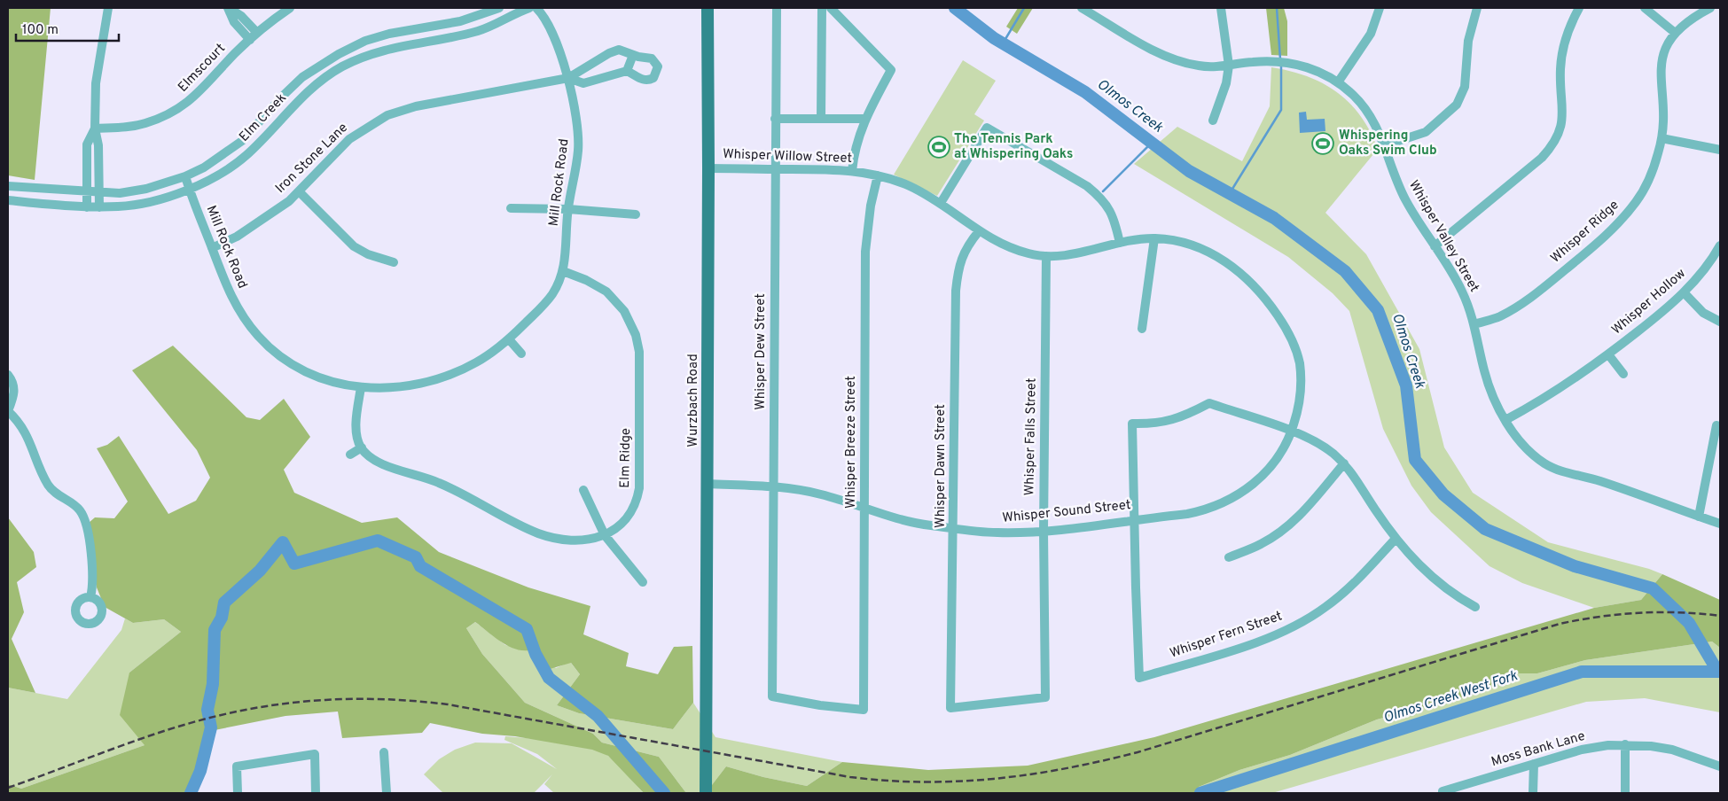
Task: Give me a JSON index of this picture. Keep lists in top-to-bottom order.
{
  "streets": {
    "main road": ["Wurzbach Road"],
    "street": [
      "Elmscourt",
      "Elm Creek",
      "Whisper Willow Street",
      "Iron Stone Lane",
      "Mill Rock Road",
      "Whisper Ridge",
      "Whisper Valley Street",
      "Whisper Hollow",
      "Whisper Dew Street",
      "Whisper Falls Street",
      "Whisper Breeze Street",
      "Elm Ridge",
      "Whisper Dawn Street",
      "Whisper Sound Street",
      "Whisper Fern Street",
      "Moss Bank Lane"
    ]
  },
  "crossings": [
    ["Elm Creek", "Mill Rock Road"],
    ["Whisper Willow Street", "Whisper Dew Street"],
    ["Whisper Willow Street", "Wurzbach Road"],
    ["Whisper Willow Street", "Whisper Falls Street"],
    ["Whisper Willow Street", "Whisper Breeze Street"],
    ["Whisper Willow Street", "Whisper Dawn Street"],
    ["Whisper Willow Street", "Whisper Sound Street"],
    ["Iron Stone Lane", "Mill Rock Road"],
    ["Mill Rock Road", "Elm Ridge"],
    ["Whisper Ridge", "Whisper Valley Street"],
    ["Whisper Valley Street", "Whisper Hollow"],
    ["Whisper Dew Street", "Whisper Breeze Street"],
    ["Whisper Dew Street", "Whisper Sound Street"],
    ["Wurzbach Road", "Whisper Sound Street"],
    ["Whisper Falls Street", "Whisper Dawn Street"],
    ["Whisper Falls Street", "Whisper Sound Street"],
    ["Whisper Breeze Street", "Whisper Sound Street"],
    ["Whisper Dawn Street", "Whisper Sound Street"],
    ["Whisper Sound Street", "Whisper Fern Street"]
  ],
  "water": ["Olmos Creek", "Olmos Creek West Fork"],
  "places": {
    "sports": ["Whispering Oaks Swim Club", "The Tennis Park at Whispering Oaks"]
  },
  "scale_bar": "100 m"
}
